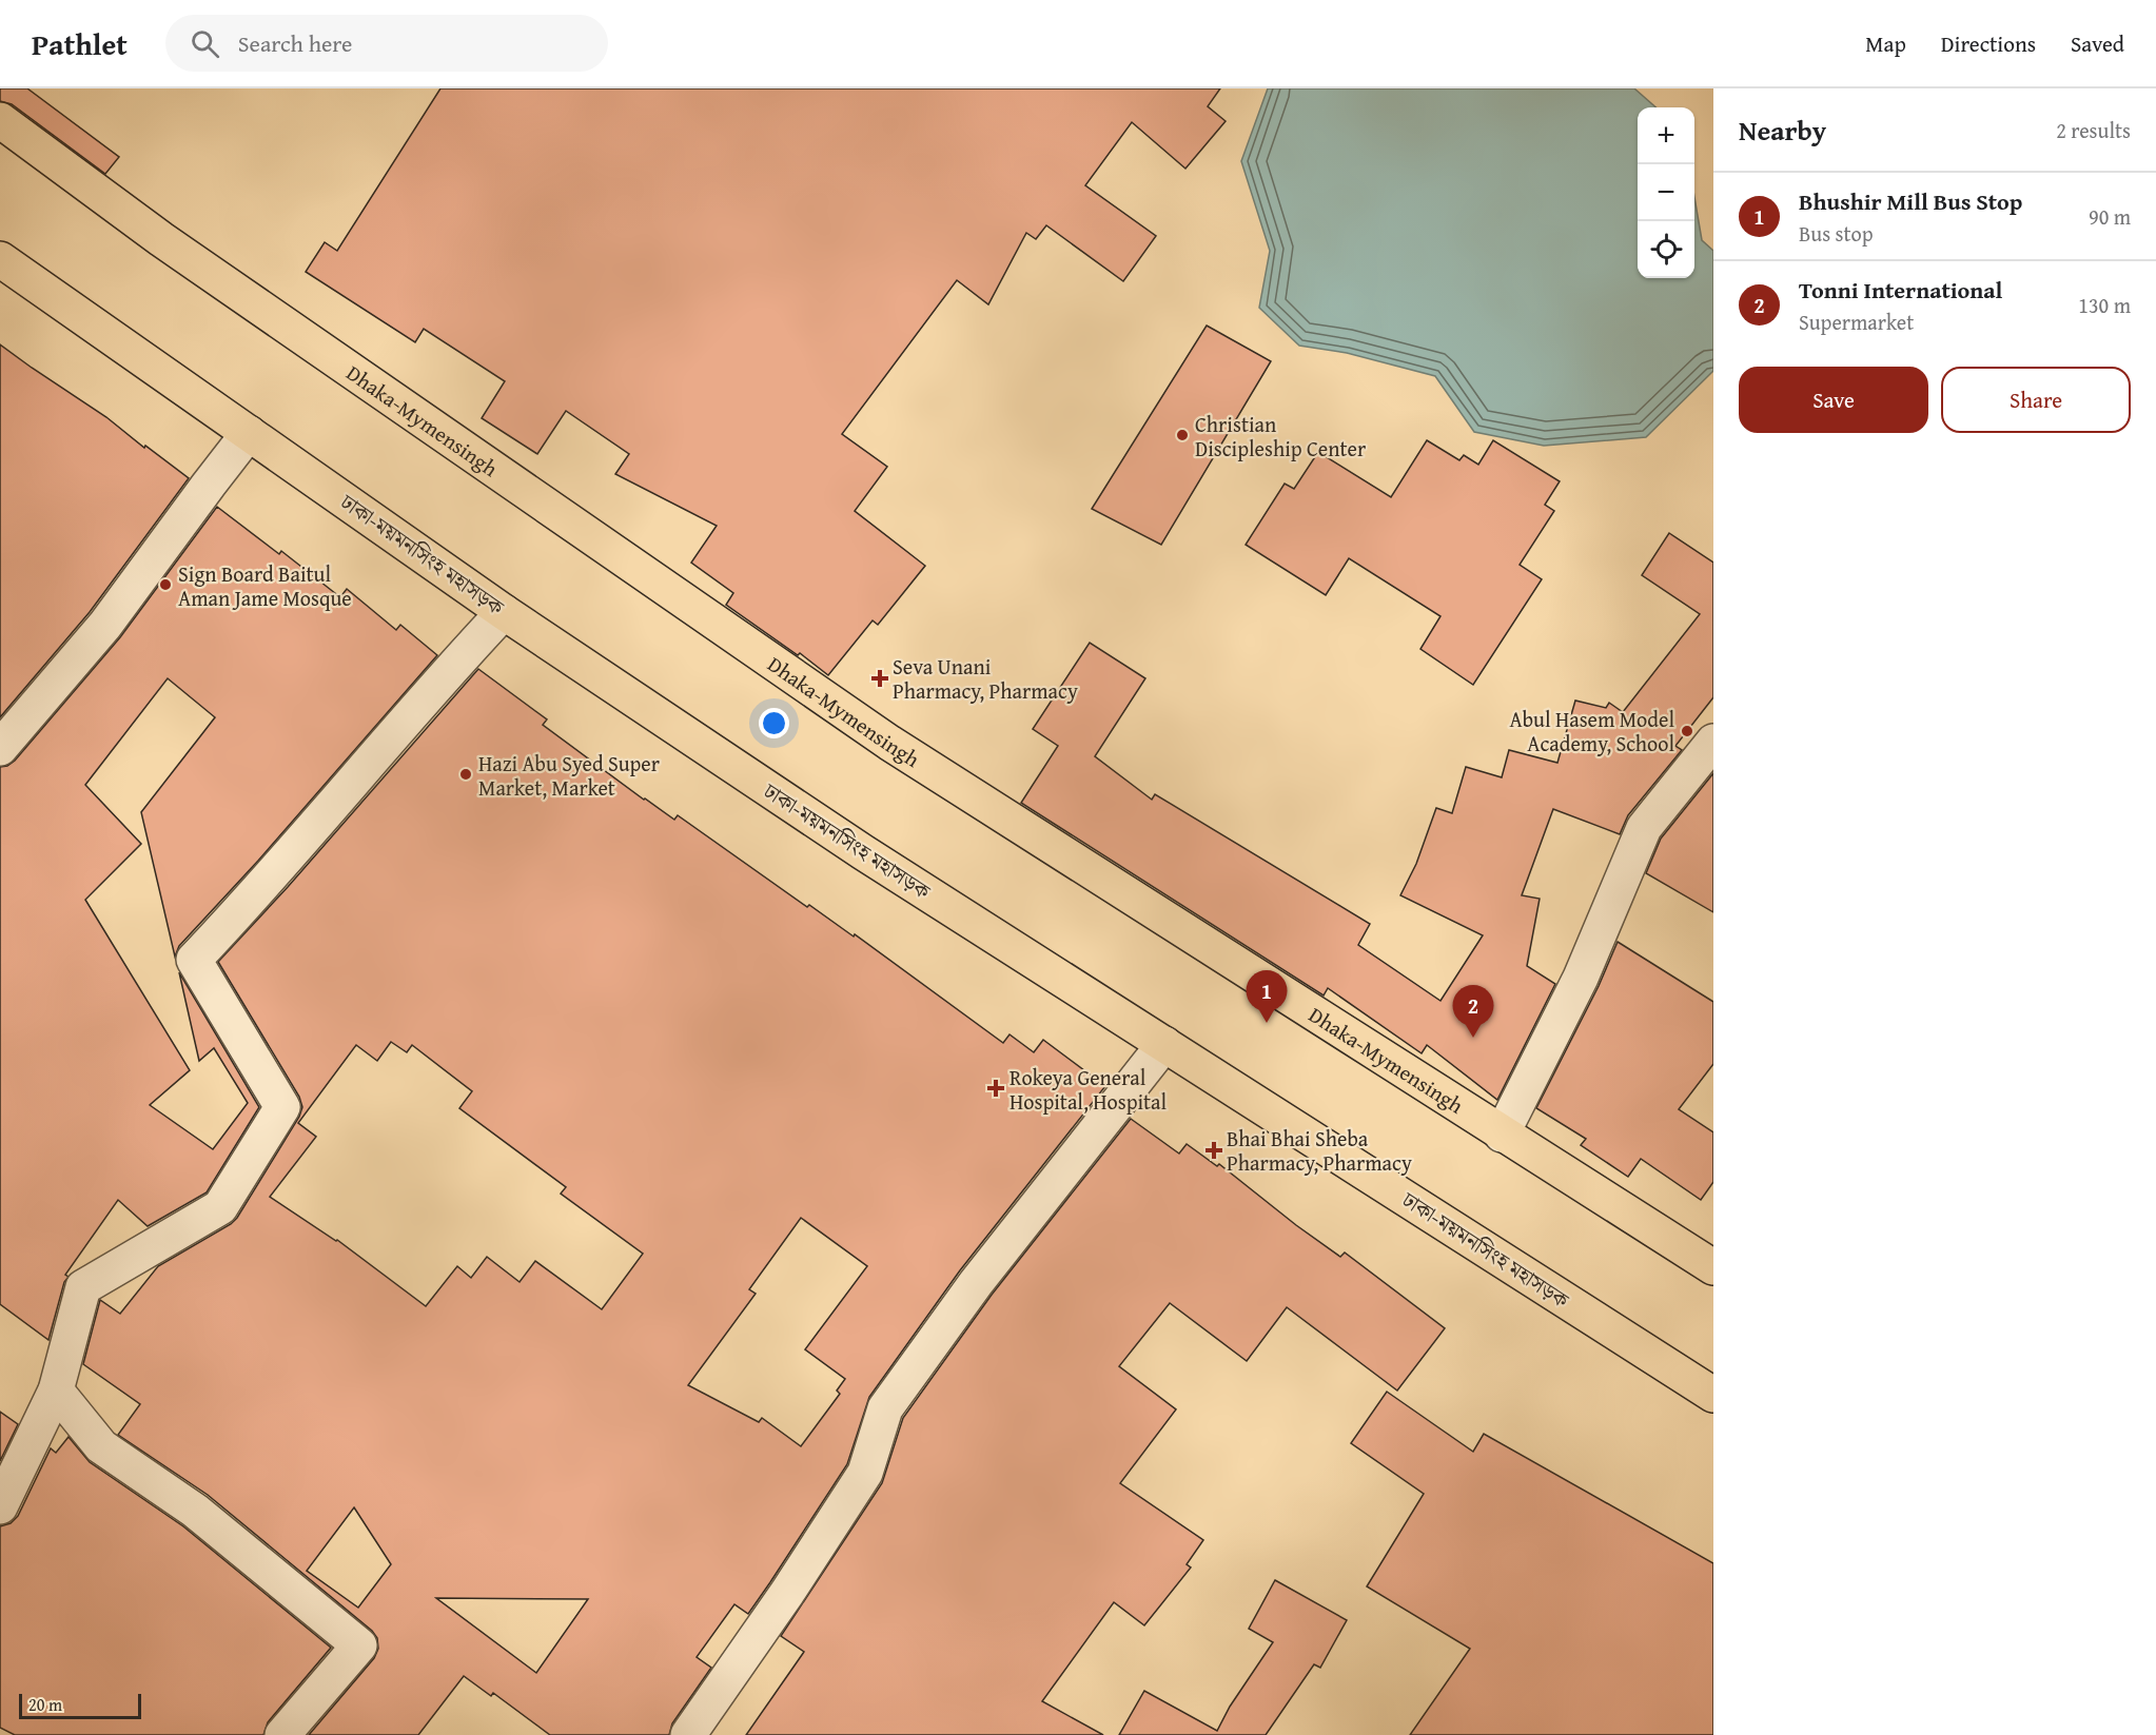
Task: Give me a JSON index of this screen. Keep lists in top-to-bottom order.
{
  "streets": {
    "highway": ["Dhaka-Mymensingh", "ঢাকা-ময়মনসিংহ মহাসড়ক"]
  },
  "places": {
    "other": [
      "Christian Discipleship Center",
      "Sign Board Baitul Aman Jame Mosque",
      "Abul Hasem Model Academy, School",
      "Hazi Abu Syed Super Market, Market"
    ],
    "health": ["Seva Unani Pharmacy, Pharmacy", "Rokeya General Hospital, Hospital", "Bhai Bhai Sheba Pharmacy, Pharmacy"]
  },
  "scale_bar": "20 m",
  "page": {
    "header": "Pathlet",
    "search": "Search here",
    "nav": ["Map", "Directions", "Saved"],
    "heading": ["Nearby", "2 results"],
    "map_buttons": ["+", "−"],
    "list": [
      {
        "mark": "1",
        "name": "Bhushir Mill Bus Stop",
        "note": "Bus stop",
        "value": "90 m"
      },
      {
        "mark": "2",
        "name": "Tonni International",
        "note": "Supermarket",
        "value": "130 m"
      }
    ],
    "buttons": ["Save", "Share"],
    "pins": ["1", "2"],
    "scale": "20 m"
  }
}
